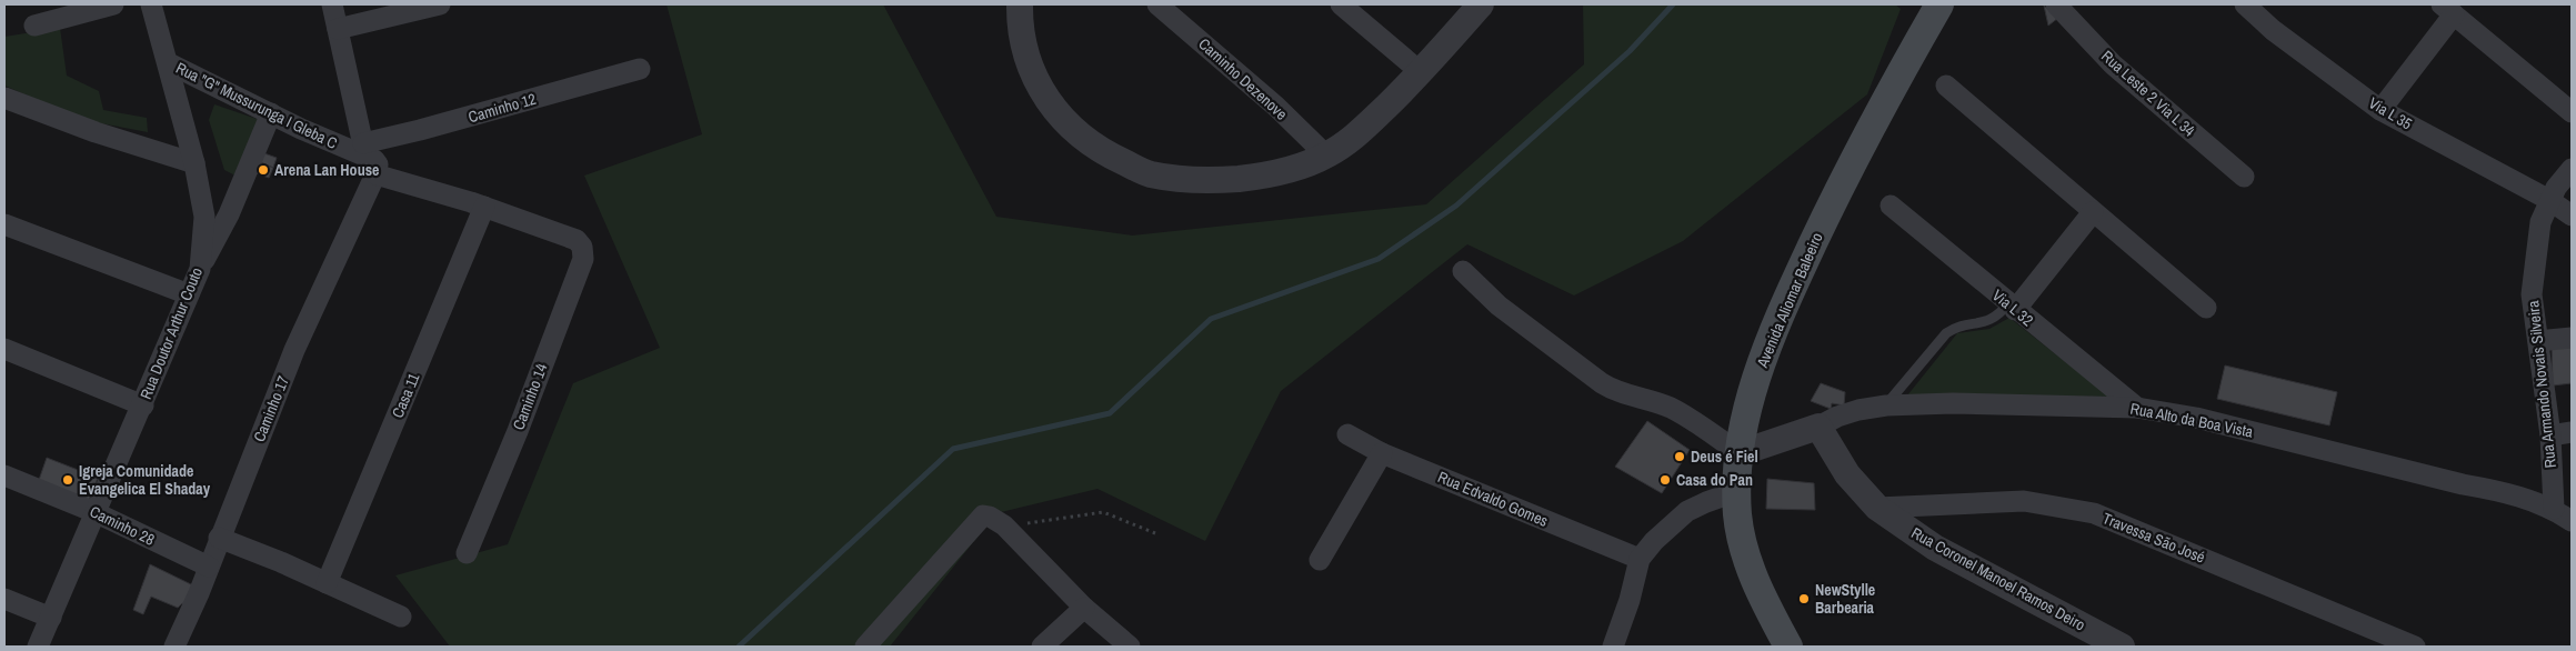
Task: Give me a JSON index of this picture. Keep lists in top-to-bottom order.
{
  "streets": {
    "main road": ["Avenida Aliomar Baleeiro"],
    "street": [
      "Caminho Dezenove",
      "Rua Leste 2 Via L 34",
      "Rua \"G\" Mussurunga I Gleba C",
      "Caminho 12",
      "Via L 35",
      "Via L 32",
      "Rua Doutor Arthur Couto",
      "Rua Armando Novais Silveira",
      "Casa 11",
      "Caminho 14",
      "Caminho 17",
      "Rua Alto da Boa Vista",
      "Rua Edvaldo Gomes",
      "Caminho 28",
      "Travessa São José",
      "Rua Coronel Manoel Ramos Deiro"
    ]
  },
  "crossings": [
    ["Rua \"G\" Mussurunga I Gleba C", "Caminho 12"],
    ["Rua \"G\" Mussurunga I Gleba C", "Rua Doutor Arthur Couto"],
    ["Rua \"G\" Mussurunga I Gleba C", "Casa 11"],
    ["Rua \"G\" Mussurunga I Gleba C", "Caminho 14"],
    ["Rua \"G\" Mussurunga I Gleba C", "Caminho 17"],
    ["Caminho 12", "Caminho 17"],
    ["Via L 35", "Rua Armando Novais Silveira"],
    ["Avenida Aliomar Baleeiro", "Rua Alto da Boa Vista"],
    ["Via L 32", "Rua Alto da Boa Vista"],
    ["Rua Doutor Arthur Couto", "Caminho 28"],
    ["Rua Armando Novais Silveira", "Rua Alto da Boa Vista"],
    ["Caminho 17", "Caminho 28"],
    ["Rua Alto da Boa Vista", "Rua Coronel Manoel Ramos Deiro"],
    ["Travessa São José", "Rua Coronel Manoel Ramos Deiro"]
  ],
  "places": [
    "Arena Lan House",
    "Deus é Fiel",
    "Igreja Comunidade Evangelica El Shaday",
    "Casa do Pan",
    "NewStylle Barbearia"
  ]
}
